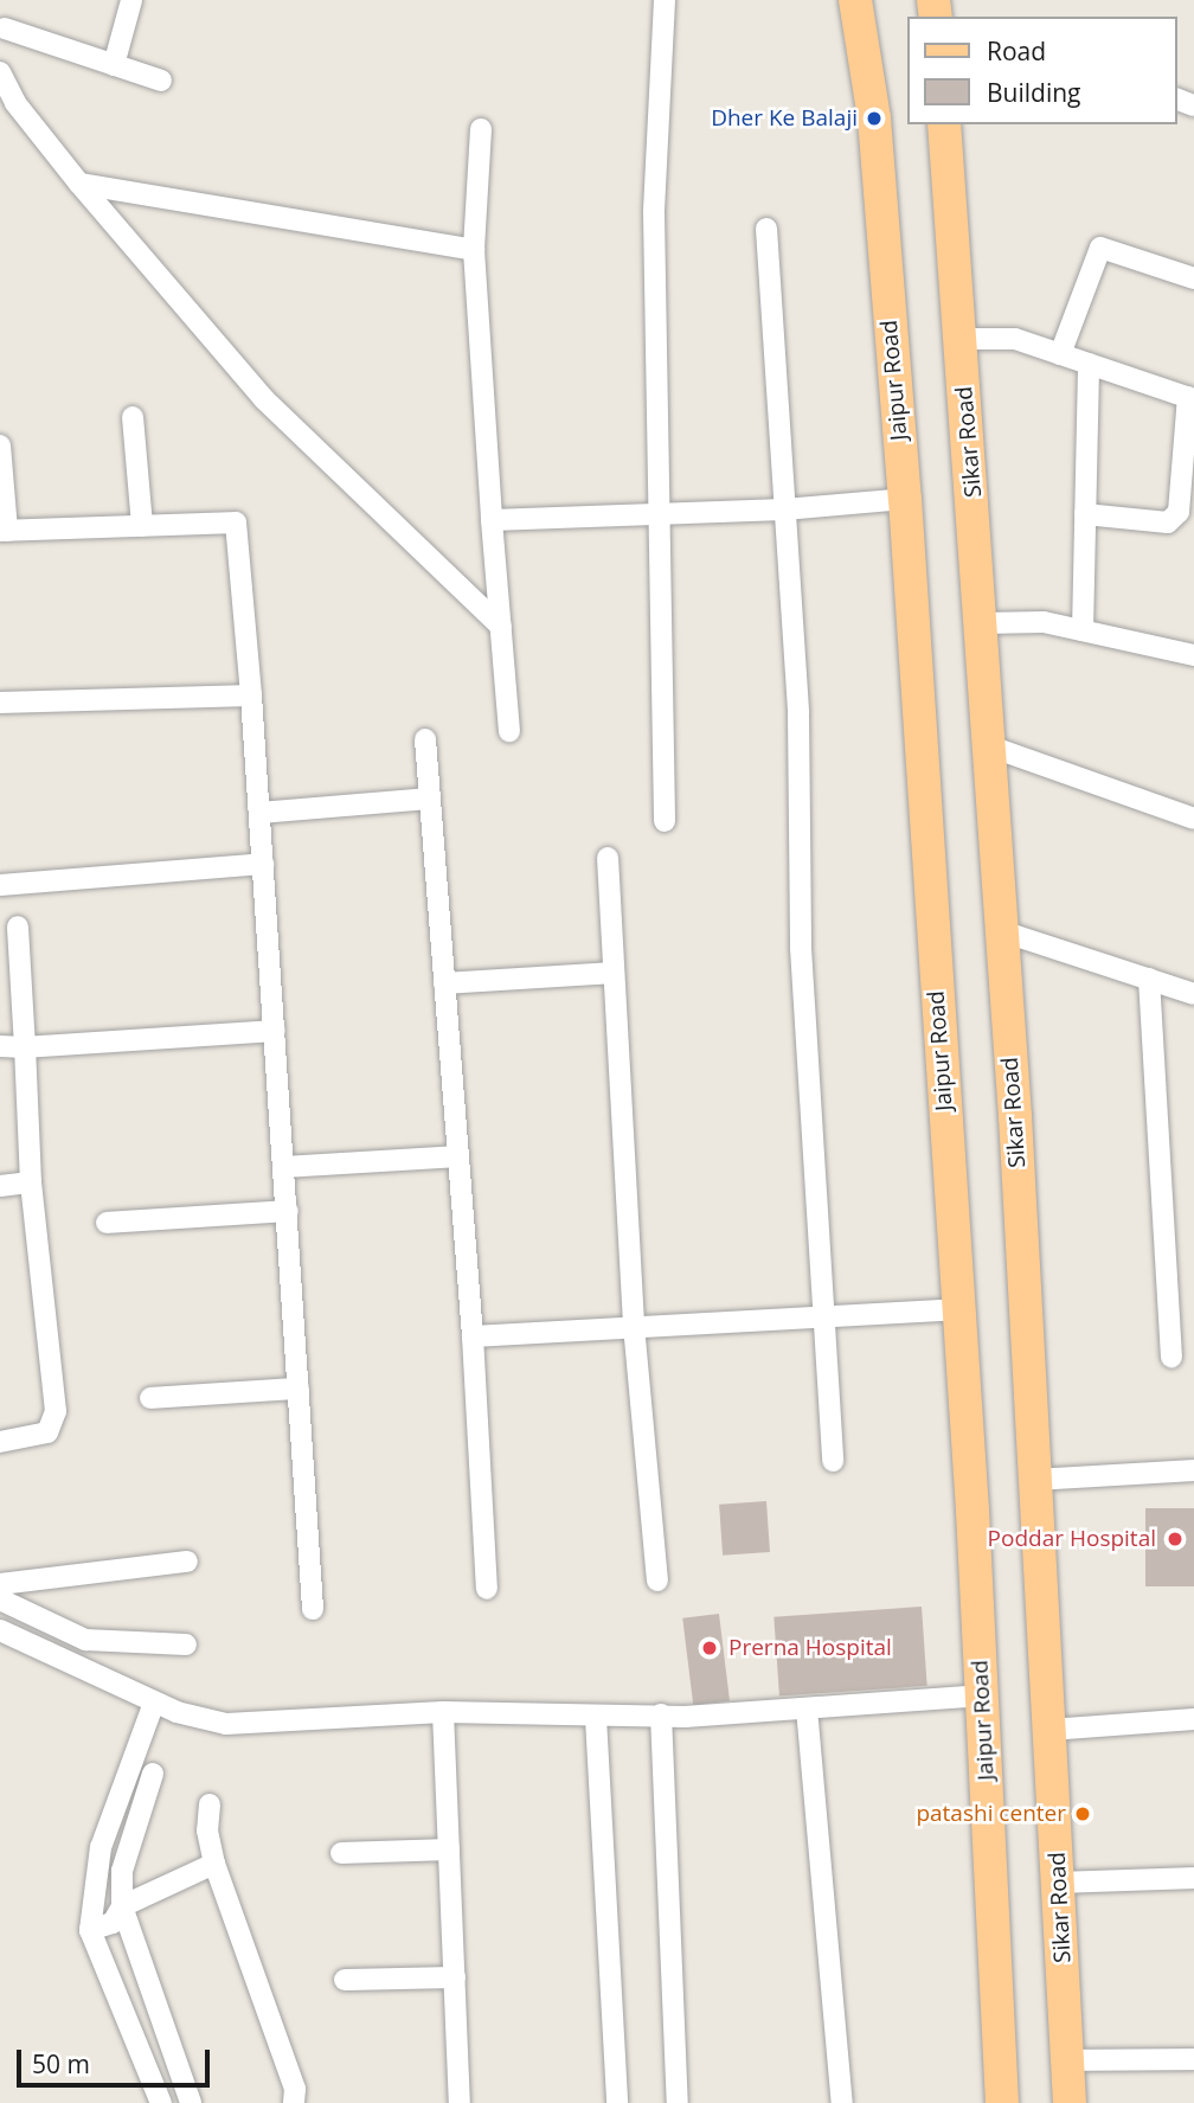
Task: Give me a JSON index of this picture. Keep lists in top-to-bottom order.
{
  "streets": {
    "main road": ["Jaipur Road", "Sikar Road"]
  },
  "places": [
    "Dher Ke Balaji",
    "Poddar Hospital",
    "Prerna Hospital",
    "patashi center"
  ],
  "legend": ["Road", "Building"],
  "scale_bar": "50 m"
}
